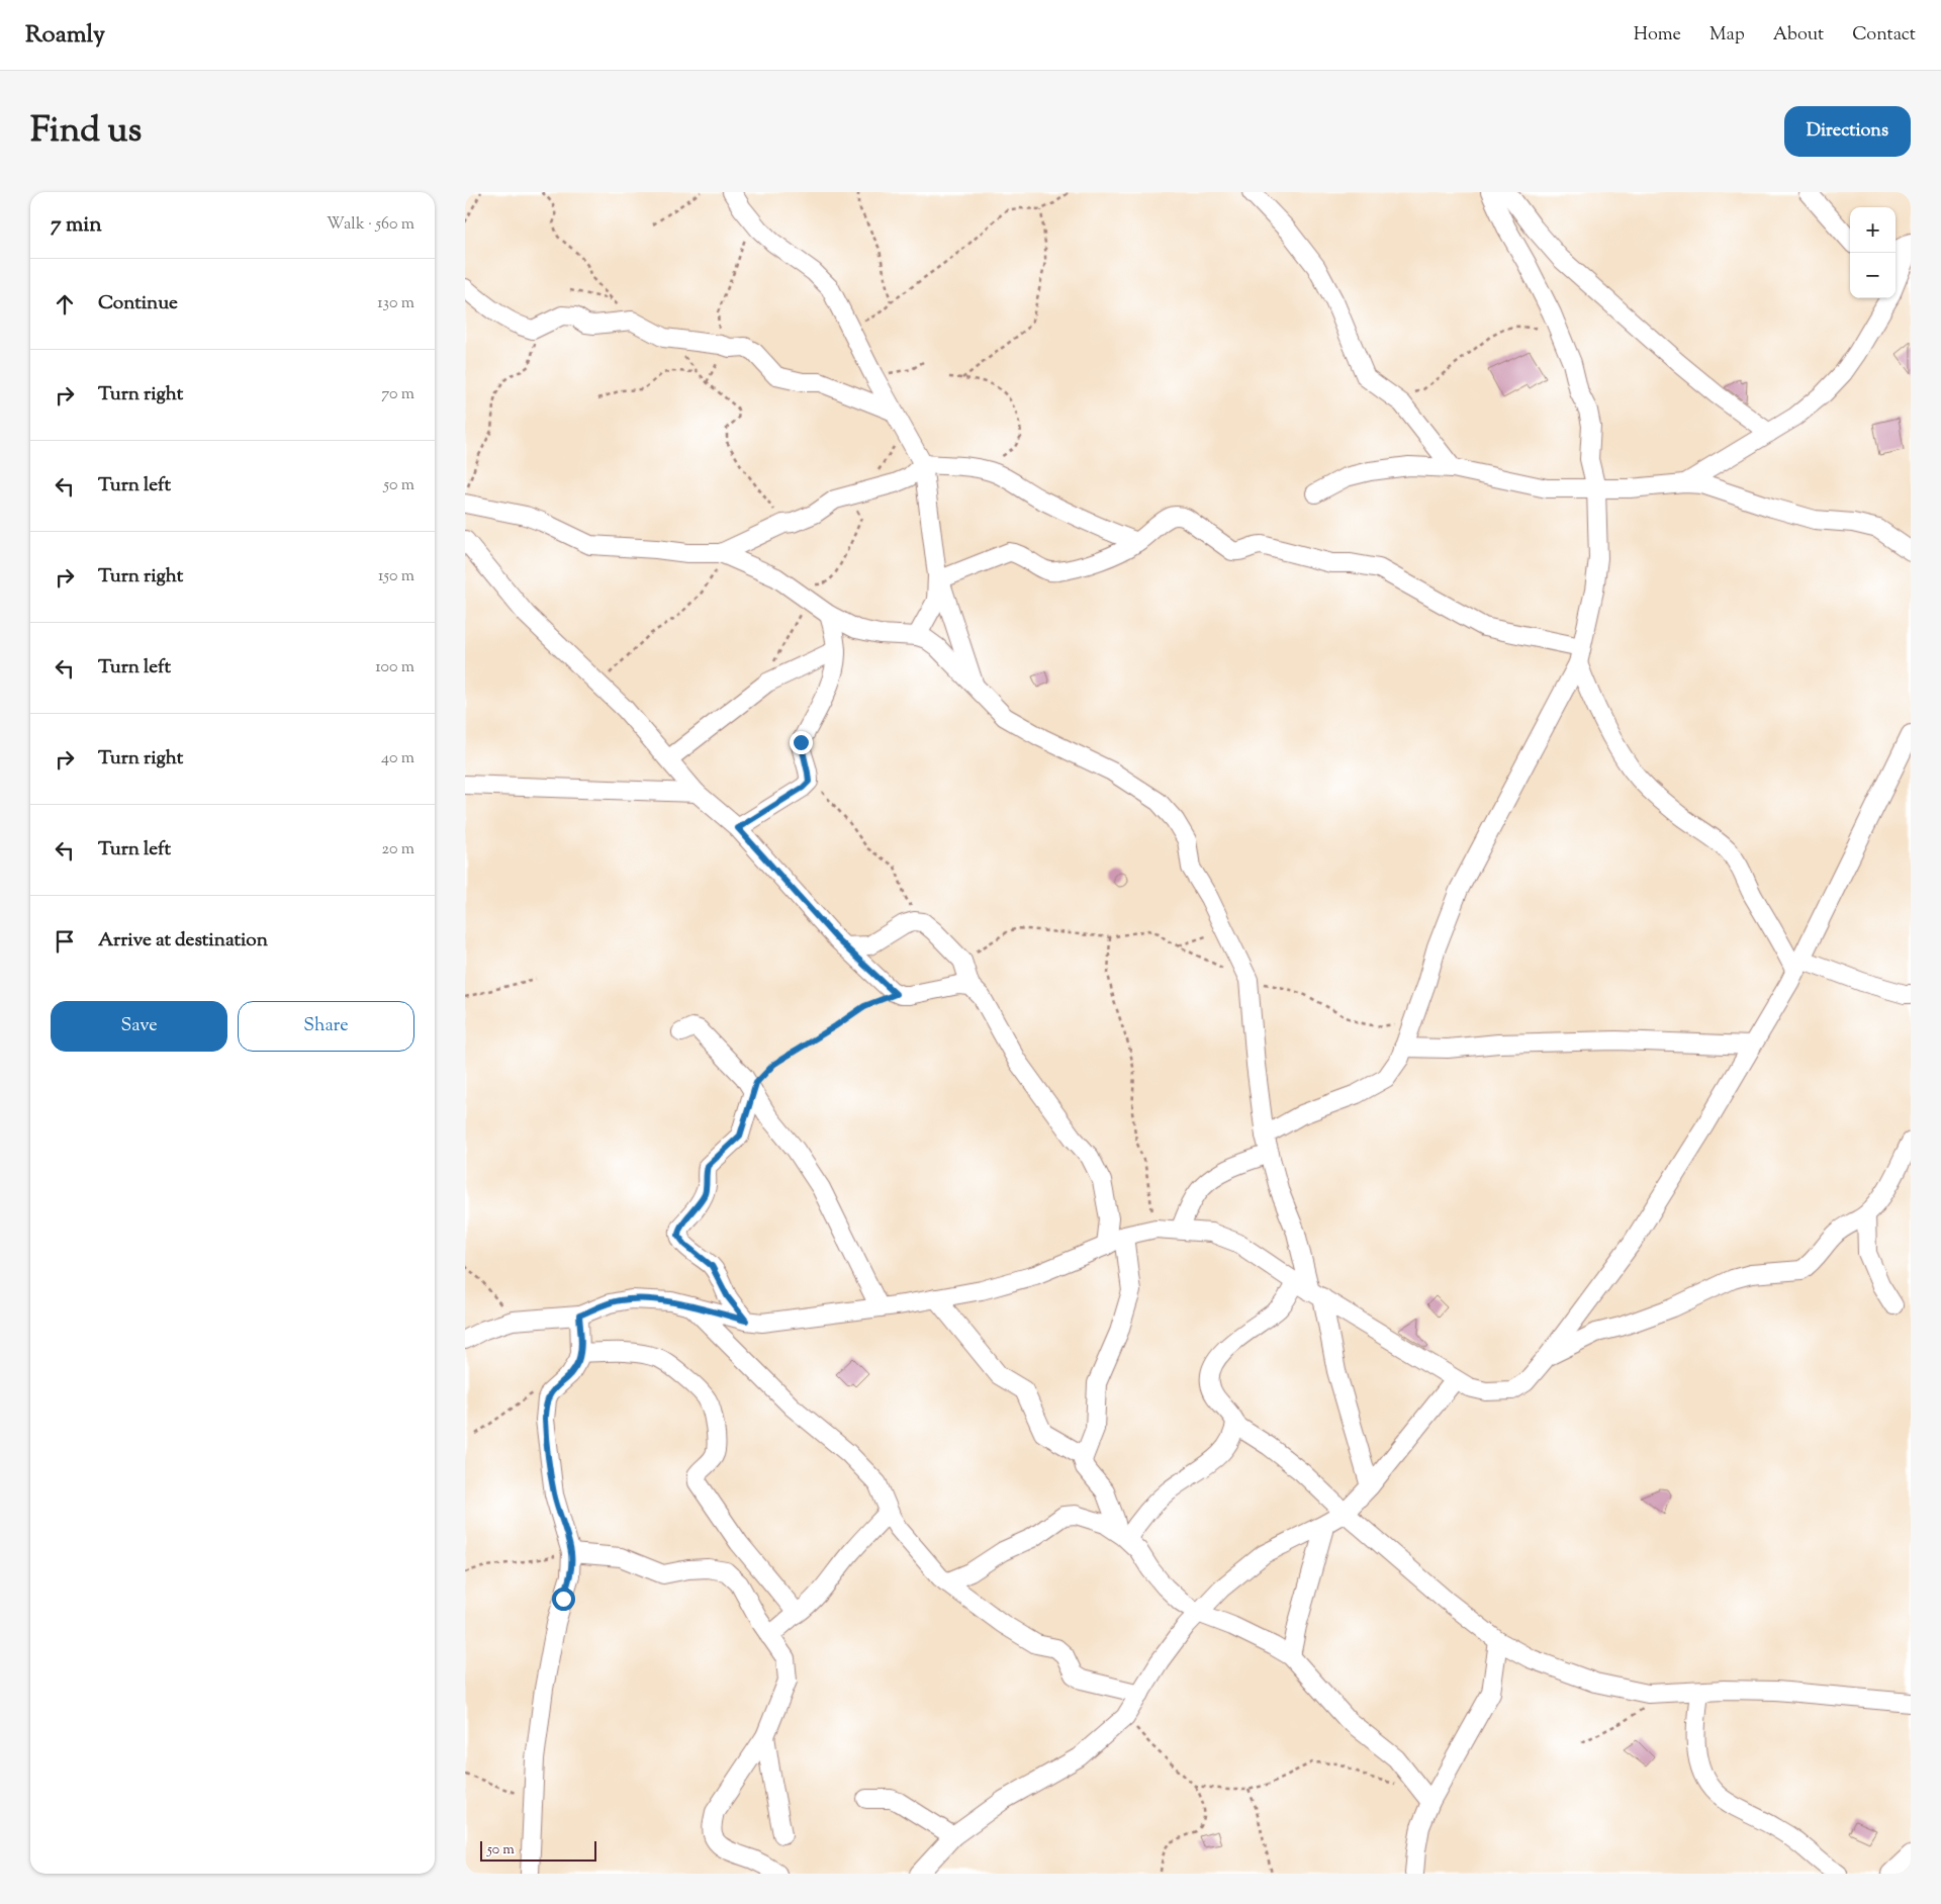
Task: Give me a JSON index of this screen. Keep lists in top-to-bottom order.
{
  "scale_bar": "50 m",
  "page": {
    "header": "Roamly",
    "nav": [
      "Home",
      "Map",
      "About",
      "Contact"
    ],
    "title": "Find us",
    "buttons": [
      "Directions",
      ["Save", "Share"]
    ],
    "heading": ["7 min", "Walk · 560 m"],
    "map_buttons": ["+", "−"],
    "list": [
      ["Continue", "130 m"],
      ["Turn right", "70 m"],
      ["Turn left", "50 m"],
      ["Turn right", "150 m"],
      ["Turn left", "100 m"],
      ["Turn right", "40 m"],
      ["Turn left", "20 m"],
      "Arrive at destination"
    ],
    "scale": "50 m"
  }
}
